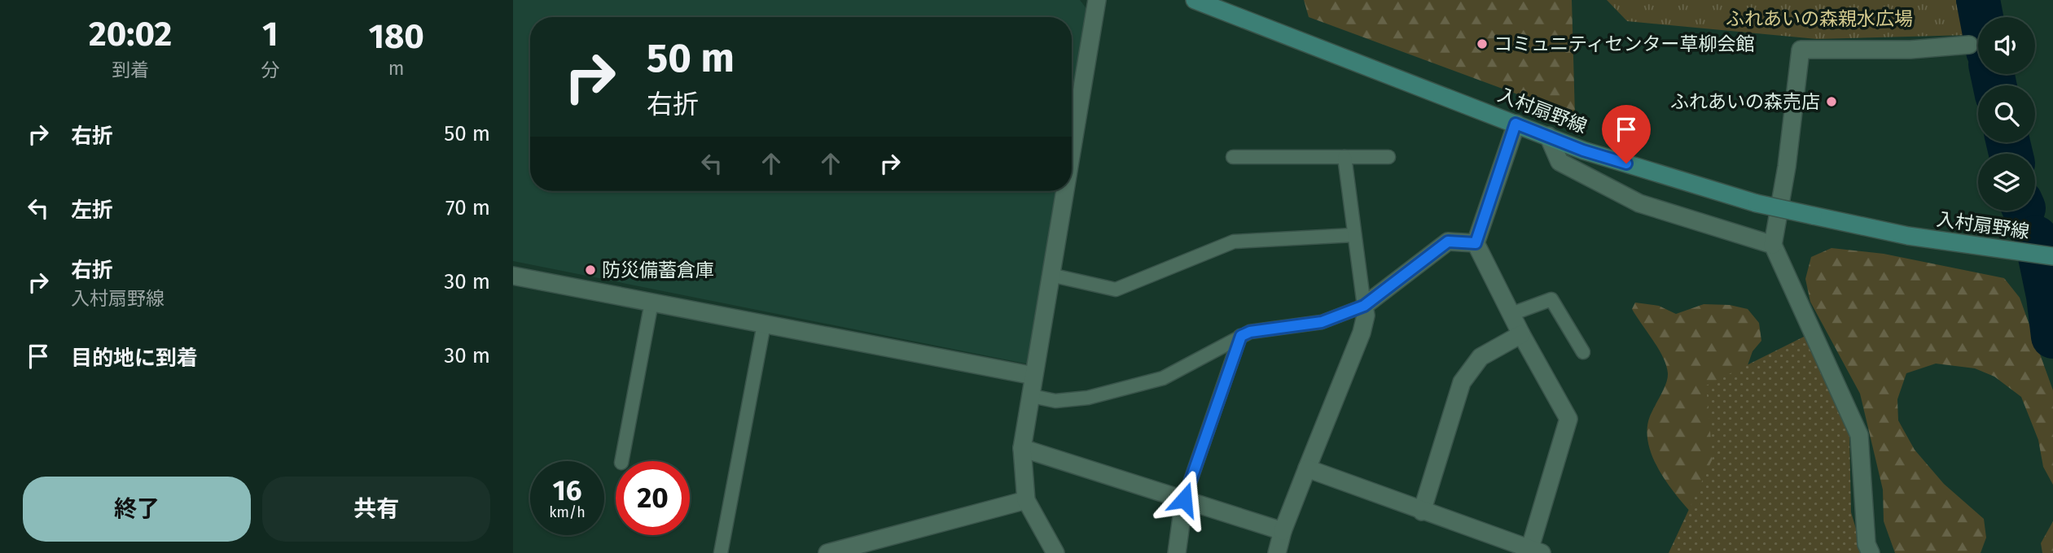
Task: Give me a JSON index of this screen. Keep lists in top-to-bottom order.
{
  "streets": {
    "street": ["入村扇野線"]
  },
  "parks": ["ふれあいの森親水広場"],
  "places": ["コミュニティセンター草柳会館", "ふれあいの森売店", "防災備蓄倉庫"],
  "page": {
    "eta": [
      "20:02",
      "到着",
      "1",
      "分",
      "180",
      "m"
    ],
    "turn": ["50 m", "右折"],
    "list": [
      {
        "name": "右折",
        "value": "50 m"
      },
      {
        "name": "左折",
        "value": "70 m"
      },
      {
        "name": "右折",
        "note": "入村扇野線",
        "value": "30 m"
      },
      {
        "name": "目的地に到着",
        "value": "30 m"
      }
    ],
    "speed": "16 km/h",
    "limit": "20",
    "buttons": ["終了", "共有"]
  }
}
